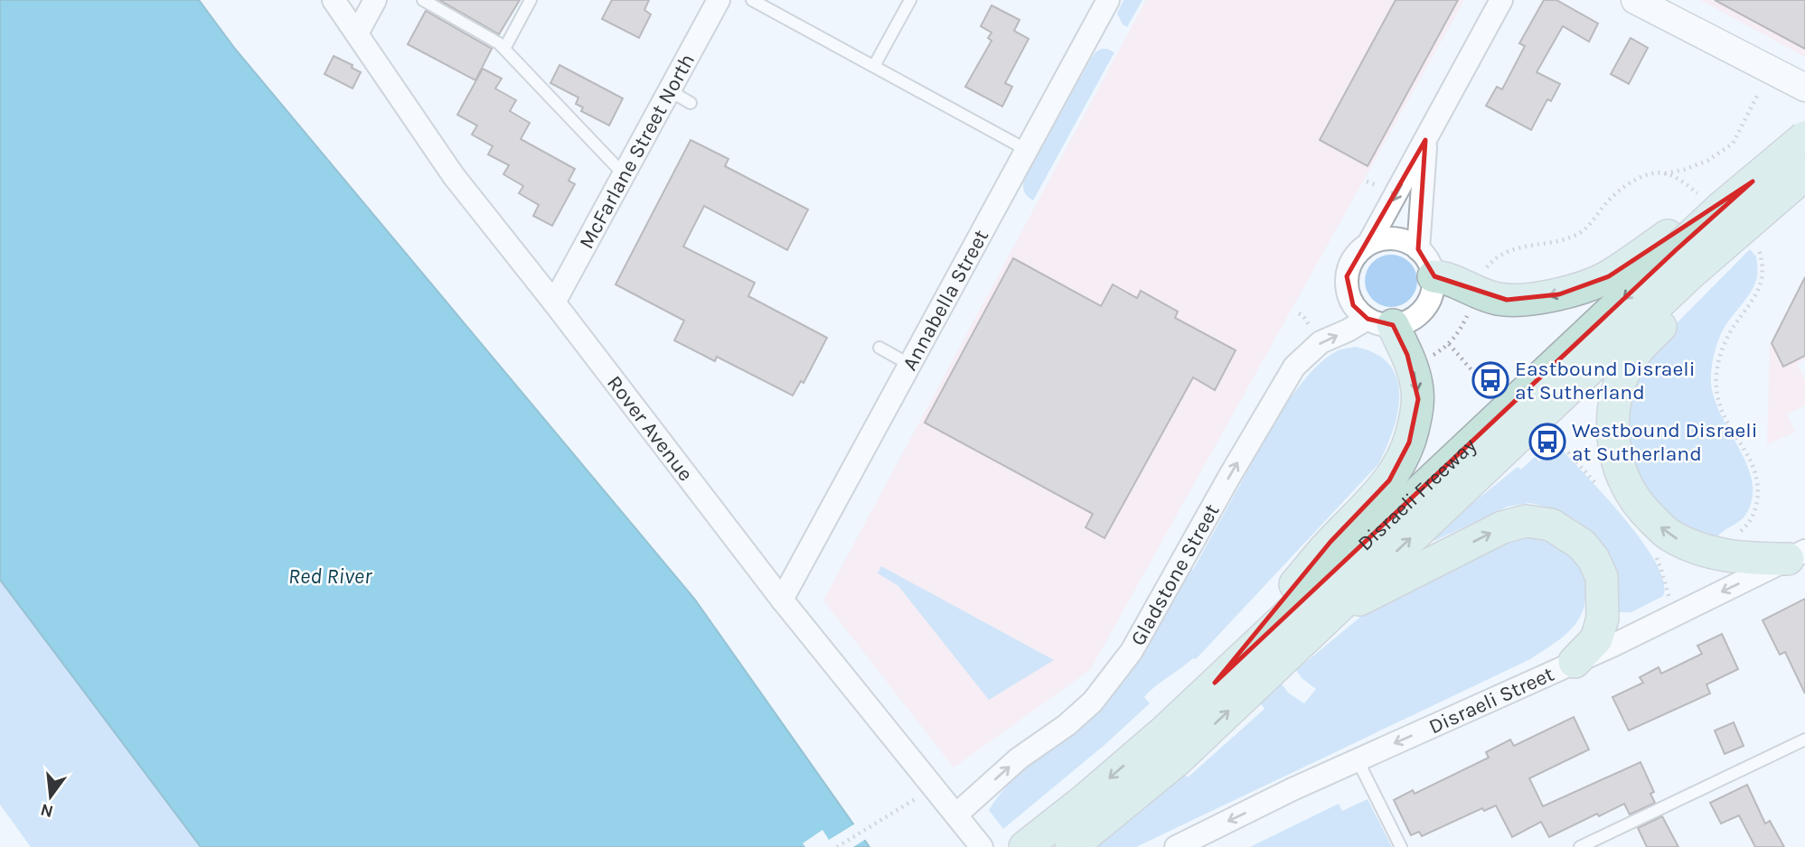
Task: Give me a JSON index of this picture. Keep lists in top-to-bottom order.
{
  "streets": {
    "main road": ["Disraeli Freeway"],
    "street": [
      "McFarlane Street North",
      "Annabella Street",
      "Rover Avenue",
      "Gladstone Street",
      "Disraeli Street"
    ]
  },
  "crossings": [
    ["McFarlane Street North", "Rover Avenue"],
    ["Annabella Street", "Rover Avenue"],
    ["Rover Avenue", "Gladstone Street"]
  ],
  "one_way": ["Gladstone Street", "Disraeli Street"],
  "water": ["Red River"],
  "places": {
    "bus stop": ["Eastbound Disraeli at Sutherland", "Westbound Disraeli at Sutherland"]
  },
  "north": "bottom"
}
